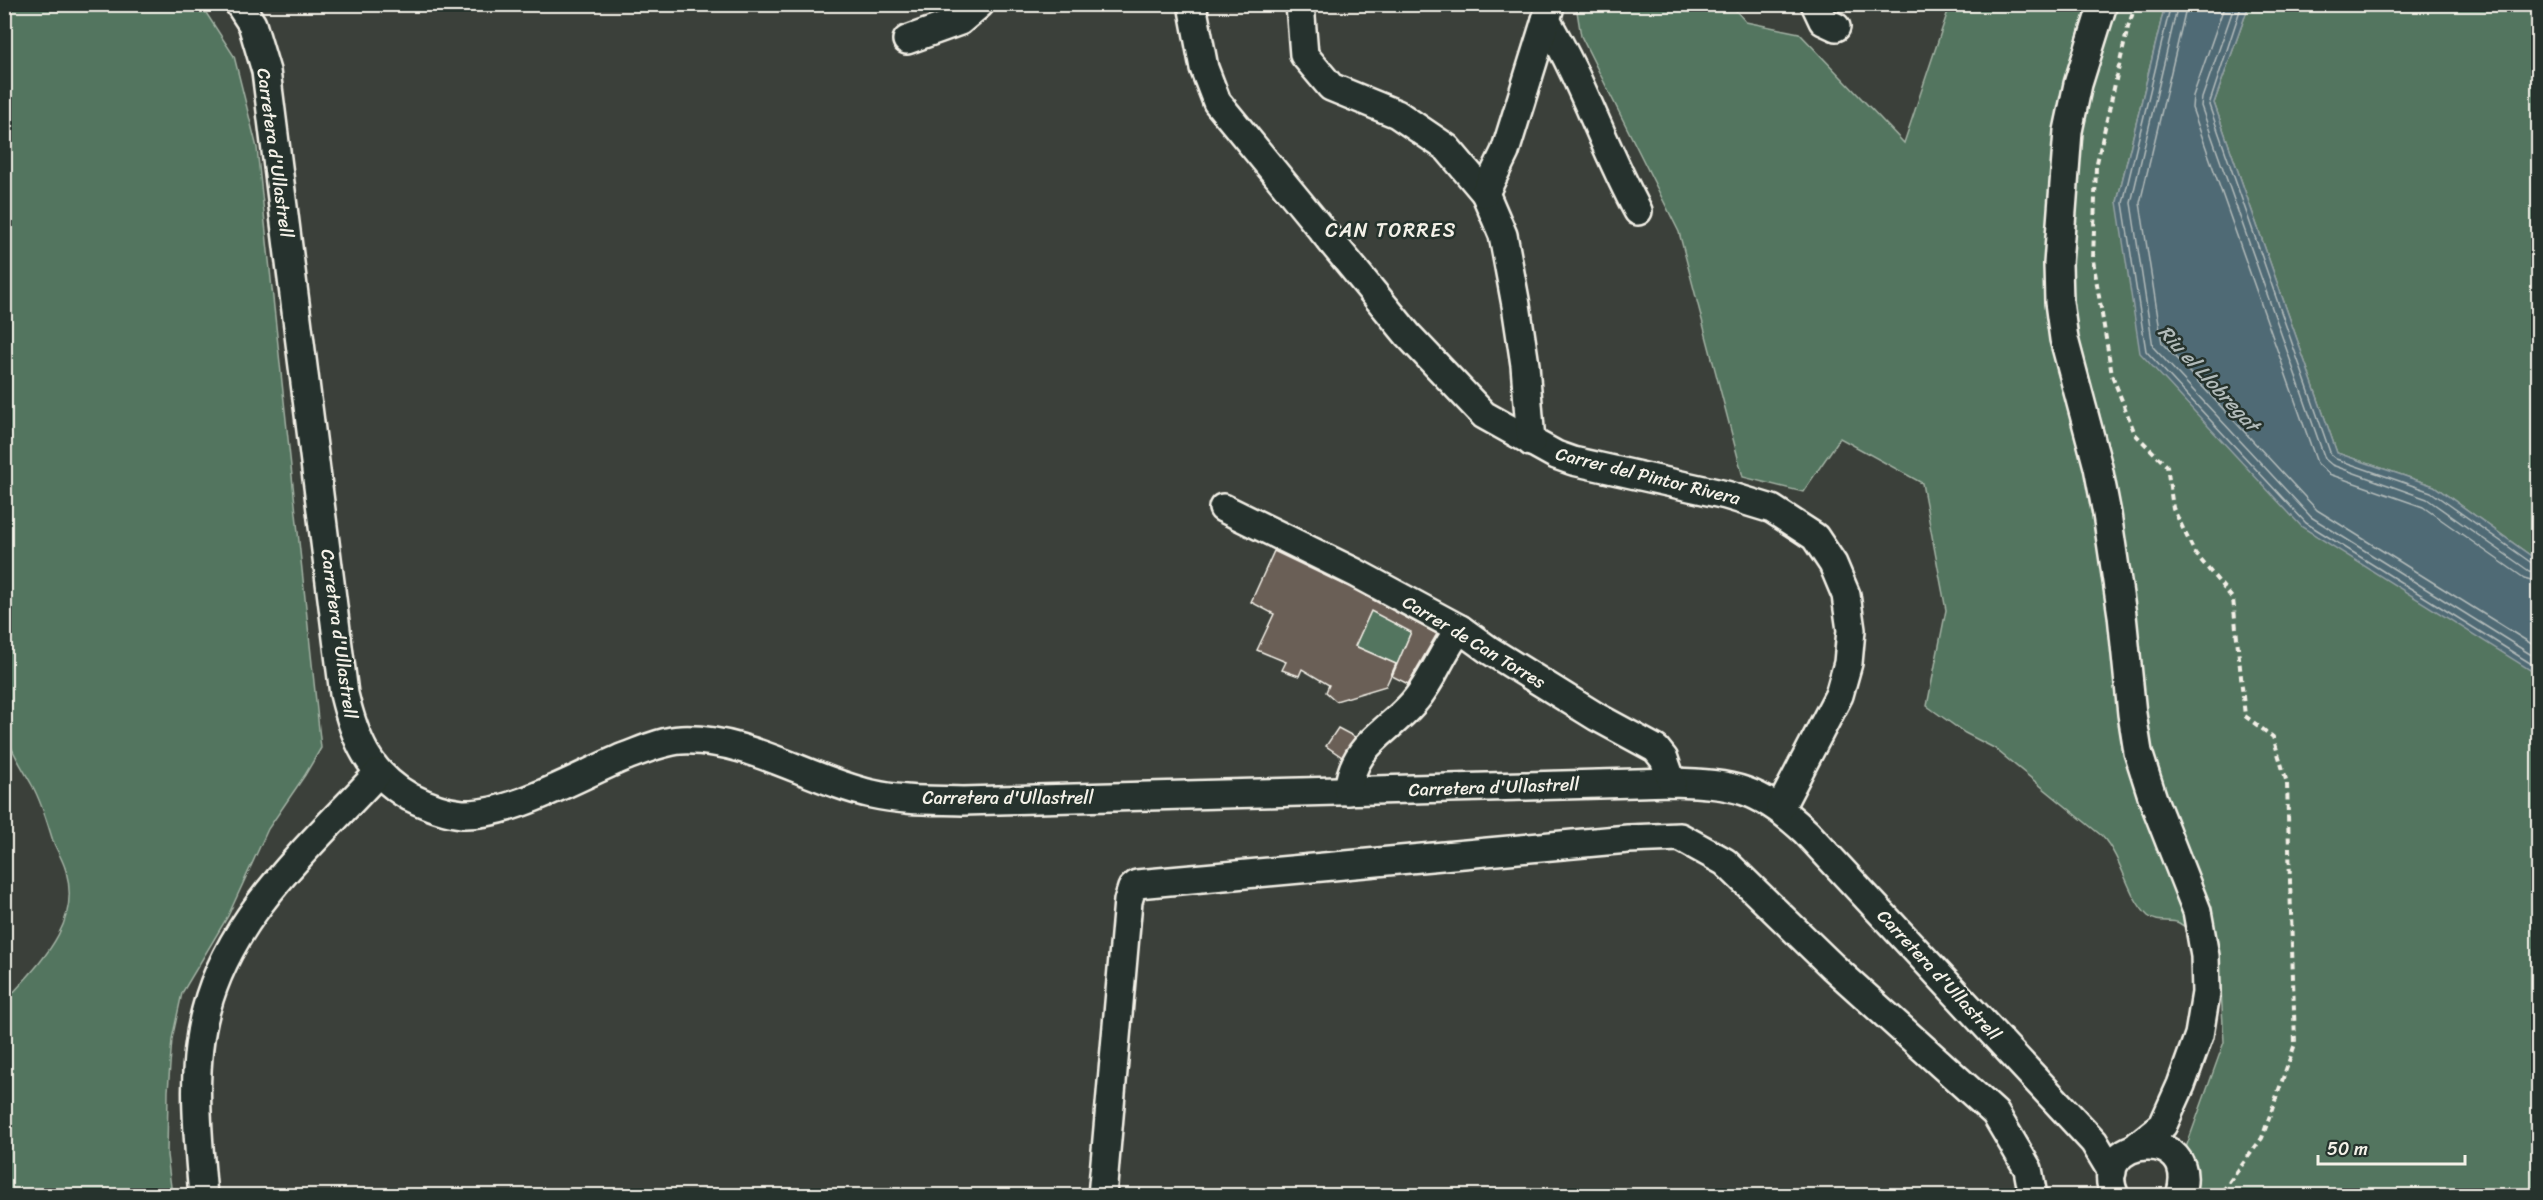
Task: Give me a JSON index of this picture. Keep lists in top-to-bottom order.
{
  "streets": {
    "street": ["Carretera d'Ullastrell", "Carrer del Pintor Rivera", "Carrer de Can Torres"]
  },
  "crossings": [
    ["Carretera d'Ullastrell", "Carrer del Pintor Rivera"],
    ["Carretera d'Ullastrell", "Carrer de Can Torres"]
  ],
  "districts": ["CAN TORRES"],
  "water": ["Riu el Llobregat"],
  "scale_bar": "50 m"
}
